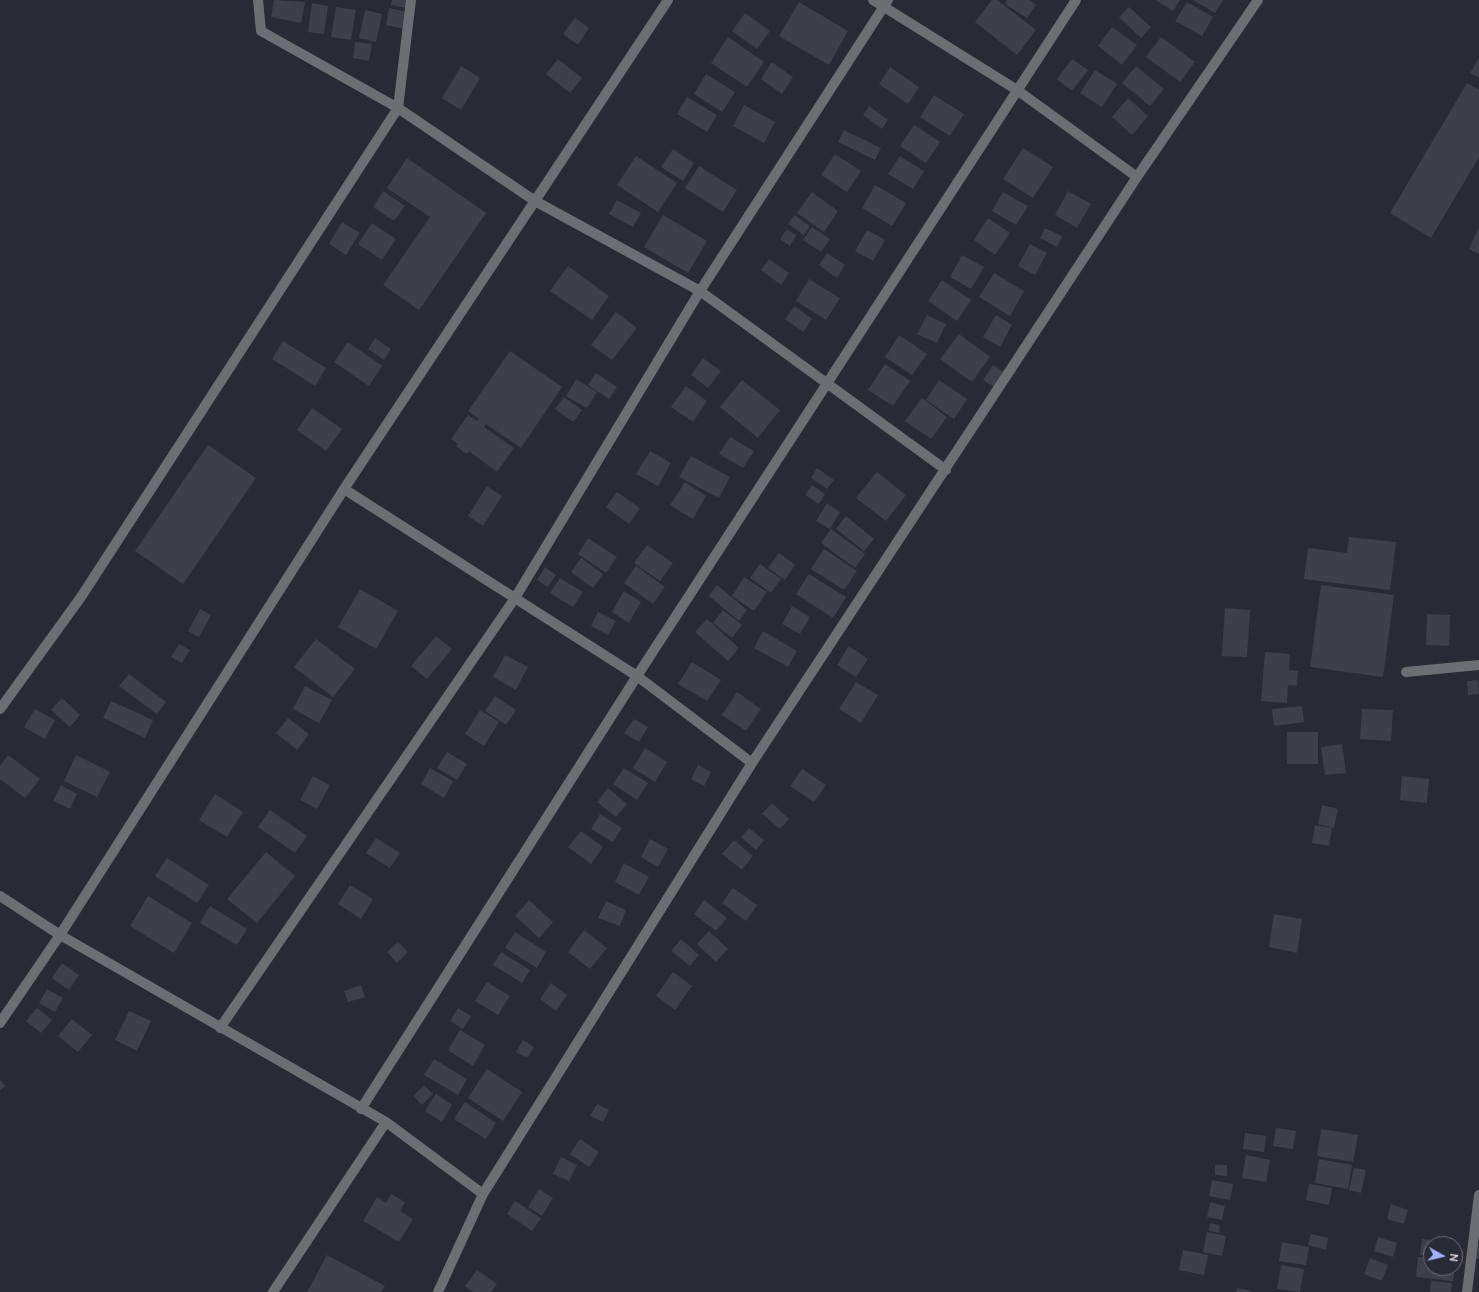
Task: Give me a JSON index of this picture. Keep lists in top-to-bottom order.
{
  "north": "right"
}
